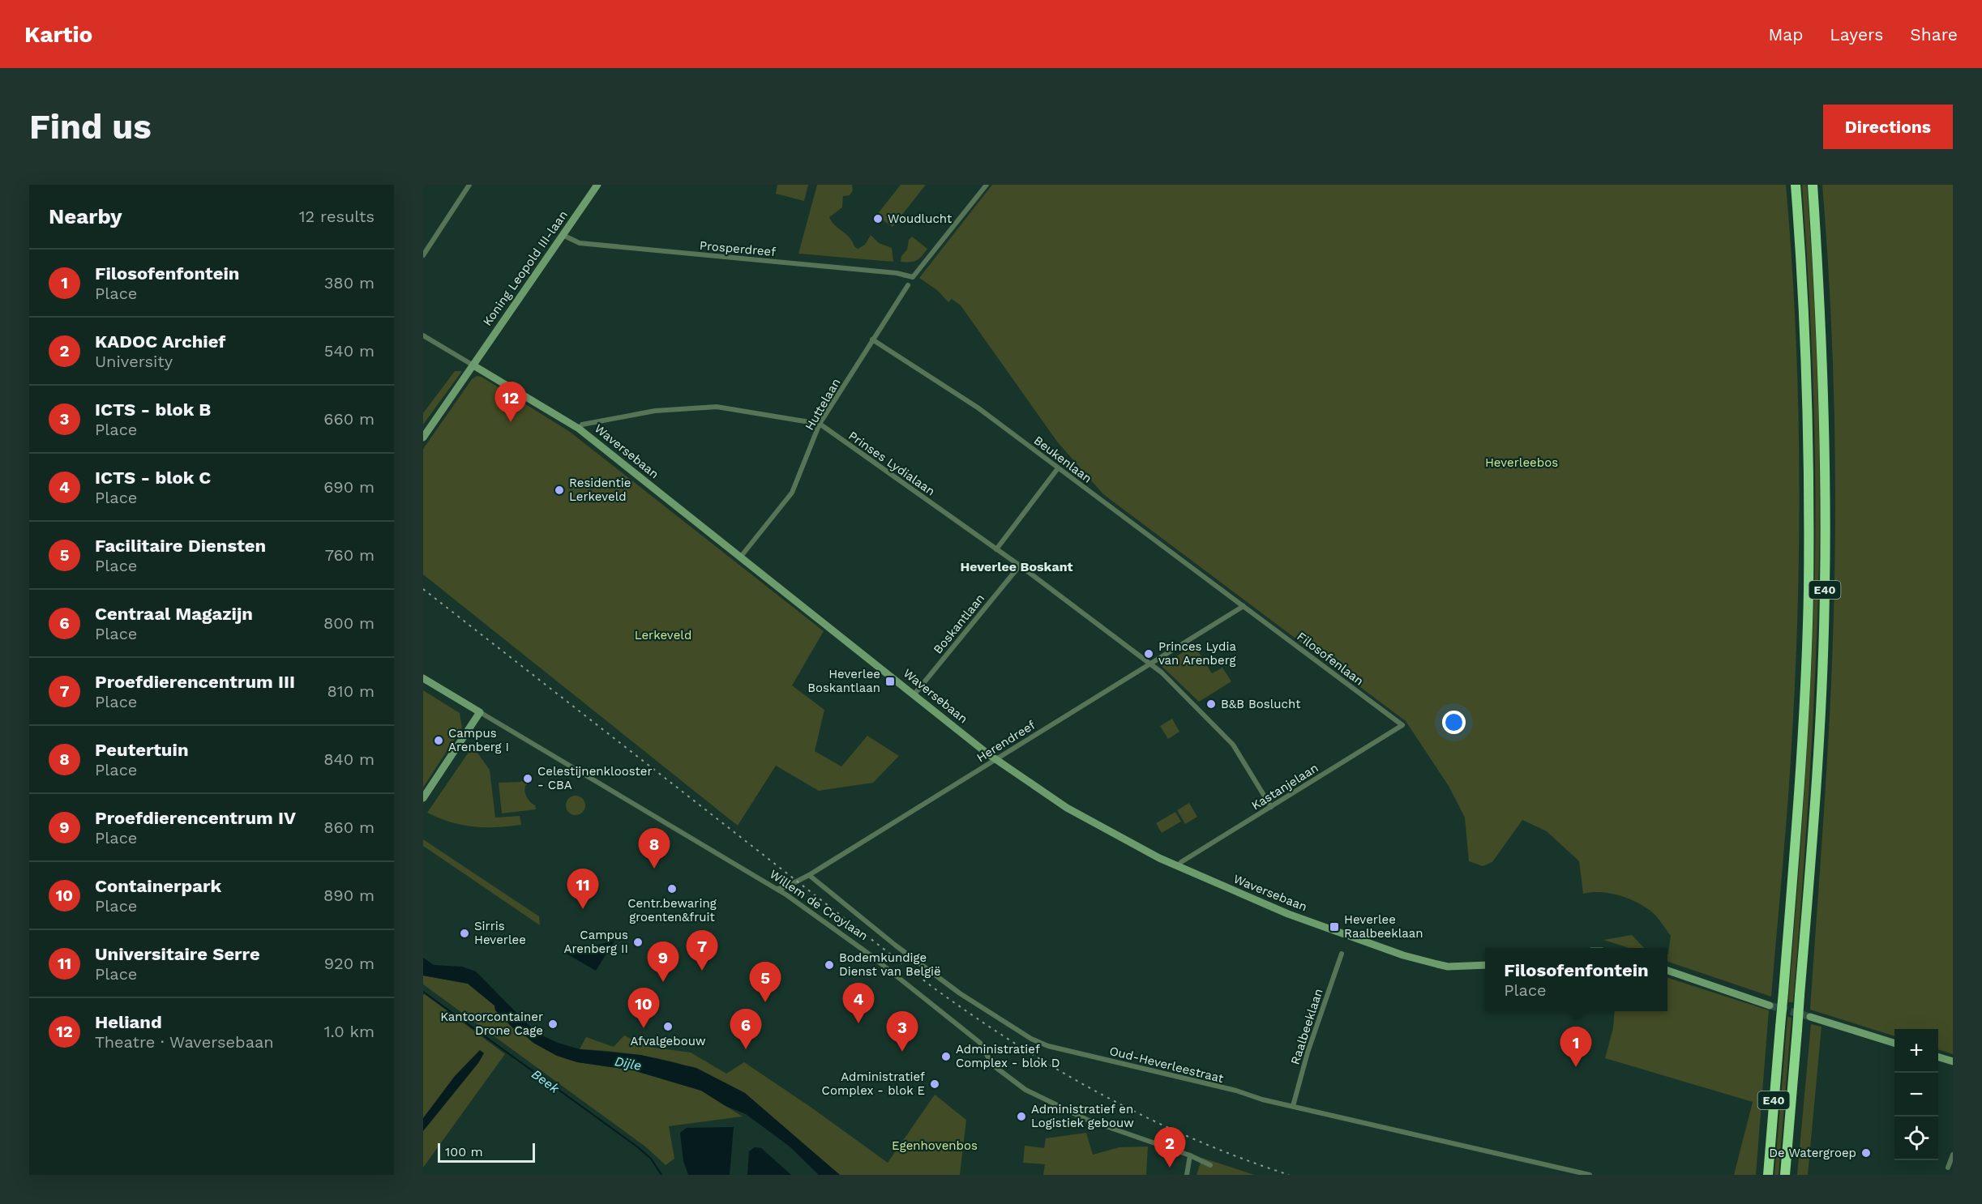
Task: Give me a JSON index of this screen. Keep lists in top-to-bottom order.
{
  "streets": {
    "highway": ["E40"],
    "street": [
      "Prosperdreef",
      "Koning Leopold III-laan",
      "Huttelaan",
      "Waversebaan",
      "Beukenlaan",
      "Prinses Lydialaan",
      "Boskantlaan",
      "Filosofenlaan",
      "Herendreef",
      "Kastanjelaan",
      "Willem de Croylaan",
      "Raalbeeklaan",
      "Oud-Heverleestraat"
    ]
  },
  "crossings": [
    ["Prosperdreef", "Koning Leopold III-laan"],
    ["Koning Leopold III-laan", "Waversebaan"],
    ["Huttelaan", "Waversebaan"],
    ["Huttelaan", "Beukenlaan"],
    ["Huttelaan", "Prinses Lydialaan"],
    ["Waversebaan", "Prinses Lydialaan"],
    ["Waversebaan", "Boskantlaan"],
    ["Waversebaan", "Herendreef"],
    ["Waversebaan", "Kastanjelaan"],
    ["Beukenlaan", "Filosofenlaan"],
    ["Prinses Lydialaan", "Boskantlaan"],
    ["Prinses Lydialaan", "Herendreef"],
    ["Prinses Lydialaan", "Kastanjelaan"],
    ["Filosofenlaan", "Herendreef"],
    ["Filosofenlaan", "Kastanjelaan"],
    ["Herendreef", "Willem de Croylaan"],
    ["Herendreef", "Oud-Heverleestraat"],
    ["Raalbeeklaan", "Oud-Heverleestraat"]
  ],
  "districts": ["Heverlee Boskant"],
  "water": ["Dijle", "Beek"],
  "parks": ["Heverleebos", "Lerkeveld", "Egenhovenbos"],
  "places": {
    "other": [
      "Woudlucht",
      "Residentie Lerkeveld",
      "Princes Lydia van Arenberg",
      "B&B Boslucht",
      "Campus Arenberg I",
      "Celestijnenklooster - CBA",
      "Centr.bewaring groenten&fruit",
      "Sirris Heverlee",
      "Campus Arenberg II",
      "Bodemkundige Dienst van België",
      "Kantoorcontainer Drone Cage",
      "Afvalgebouw",
      "Administratief Complex - blok D",
      "Administratief Complex - blok E",
      "Administratief en Logistiek gebouw",
      "De Watergroep"
    ],
    "transit": ["Heverlee Boskantlaan", "Heverlee Raalbeeklaan"]
  },
  "scale_bar": "100 m",
  "page": {
    "header": "Kartio",
    "nav": ["Map", "Layers", "Share"],
    "buttons": "Directions",
    "title": "Find us",
    "heading": ["Nearby", "12 results"],
    "list": [
      {
        "mark": "1",
        "name": "Filosofenfontein",
        "note": "Place",
        "value": "380 m"
      },
      {
        "mark": "2",
        "name": "KADOC Archief",
        "note": "University",
        "value": "540 m"
      },
      {
        "mark": "3",
        "name": "ICTS - blok B",
        "note": "Place",
        "value": "660 m"
      },
      {
        "mark": "4",
        "name": "ICTS - blok C",
        "note": "Place",
        "value": "690 m"
      },
      {
        "mark": "5",
        "name": "Facilitaire Diensten",
        "note": "Place",
        "value": "760 m"
      },
      {
        "mark": "6",
        "name": "Centraal Magazijn",
        "note": "Place",
        "value": "800 m"
      },
      {
        "mark": "7",
        "name": "Proefdierencentrum III",
        "note": "Place",
        "value": "810 m"
      },
      {
        "mark": "8",
        "name": "Peutertuin",
        "note": "Place",
        "value": "840 m"
      },
      {
        "mark": "9",
        "name": "Proefdierencentrum IV",
        "note": "Place",
        "value": "860 m"
      },
      {
        "mark": "10",
        "name": "Containerpark",
        "note": "Place",
        "value": "890 m"
      },
      {
        "mark": "11",
        "name": "Universitaire Serre",
        "note": "Place",
        "value": "920 m"
      },
      {
        "mark": "12",
        "name": "Heliand",
        "note": "Theatre · Waversebaan",
        "value": "1.0 km"
      }
    ],
    "pins": [
      "12",
      "8",
      "11",
      "7",
      "9",
      "5",
      "4",
      "10",
      "6",
      "3",
      "1",
      "2"
    ],
    "popup": ["Filosofenfontein", "Place"],
    "map_buttons": ["+", "−"],
    "scale": "100 m"
  }
}
